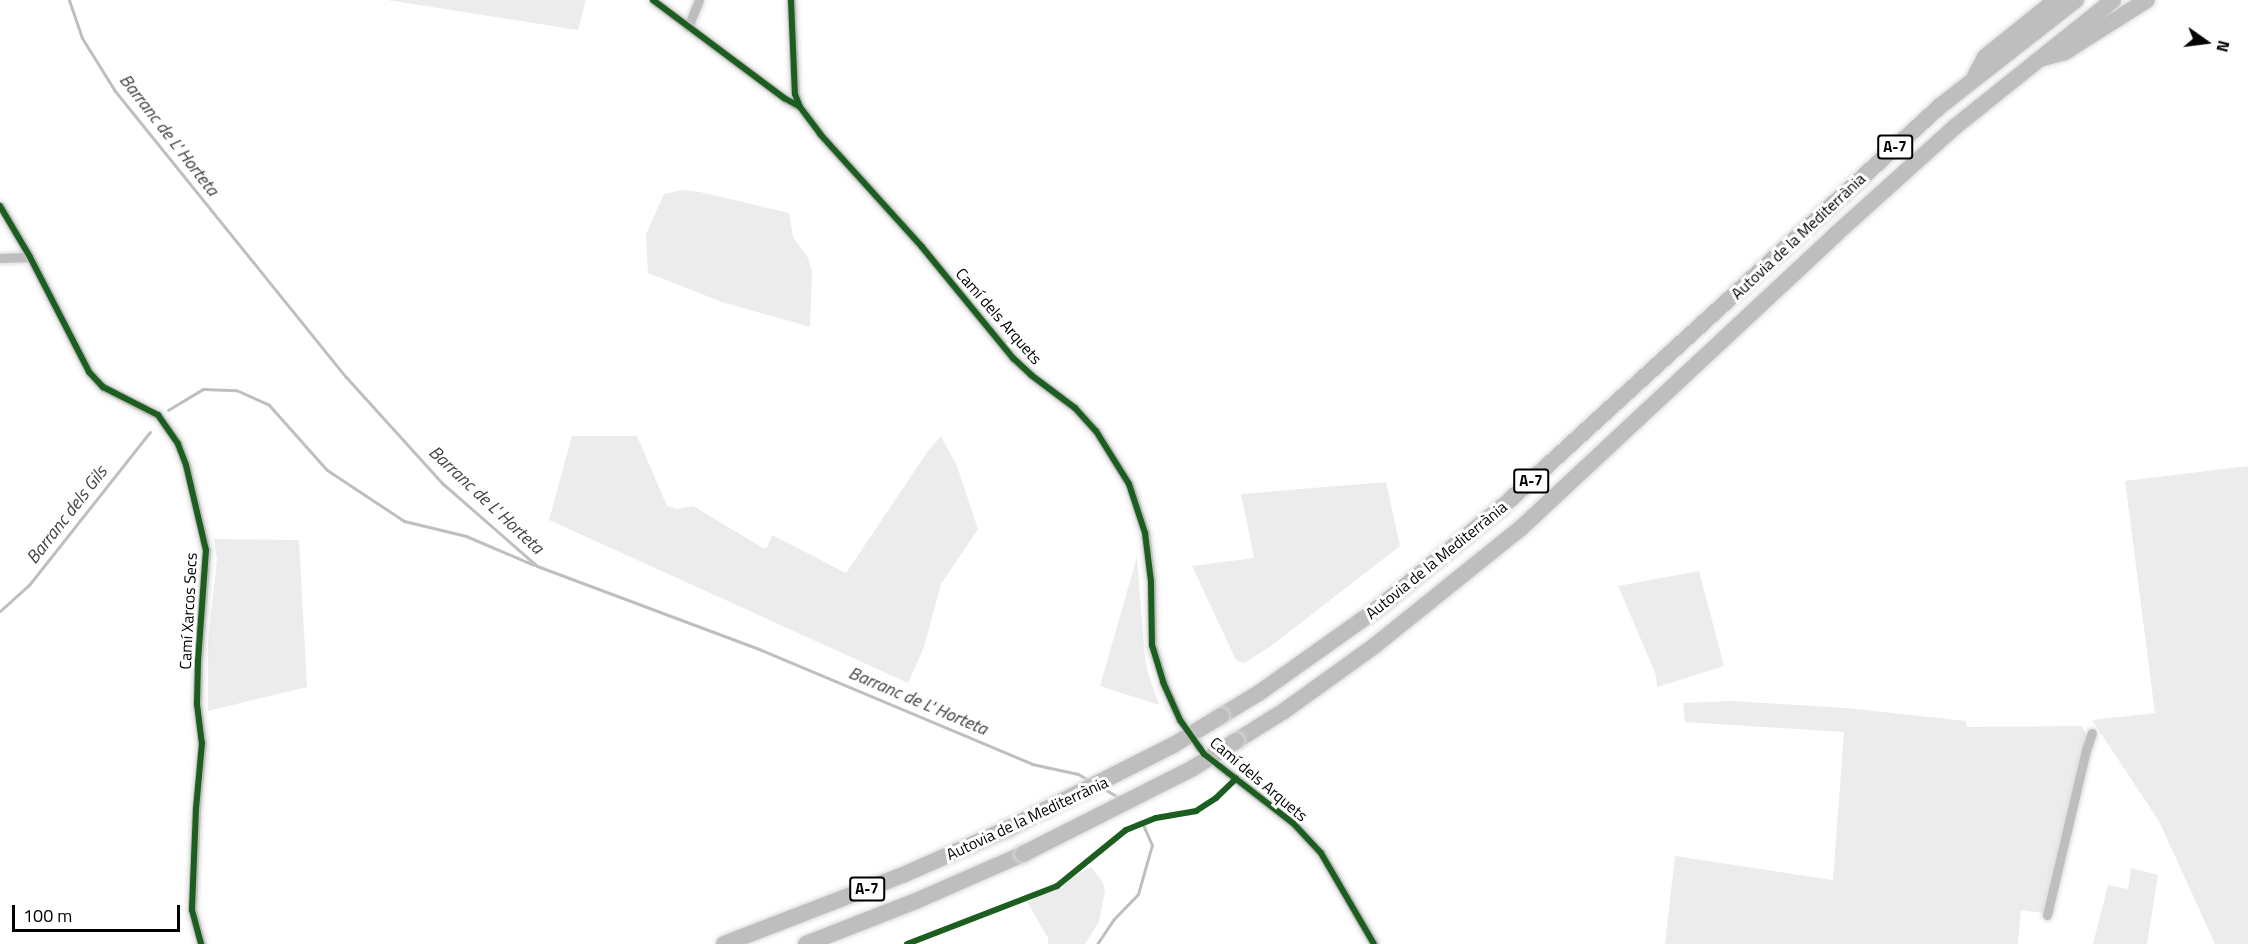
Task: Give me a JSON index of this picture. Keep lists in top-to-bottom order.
{
  "streets": {
    "highway": ["A-7", "Autovia de la Mediterrània"],
    "street": ["Camí dels Arquets", "Camí Xarcos Secs"]
  },
  "water": ["Barranc de L' Horteta", "Barranc dels Gils"],
  "scale_bar": "100 m",
  "north": "right"
}
